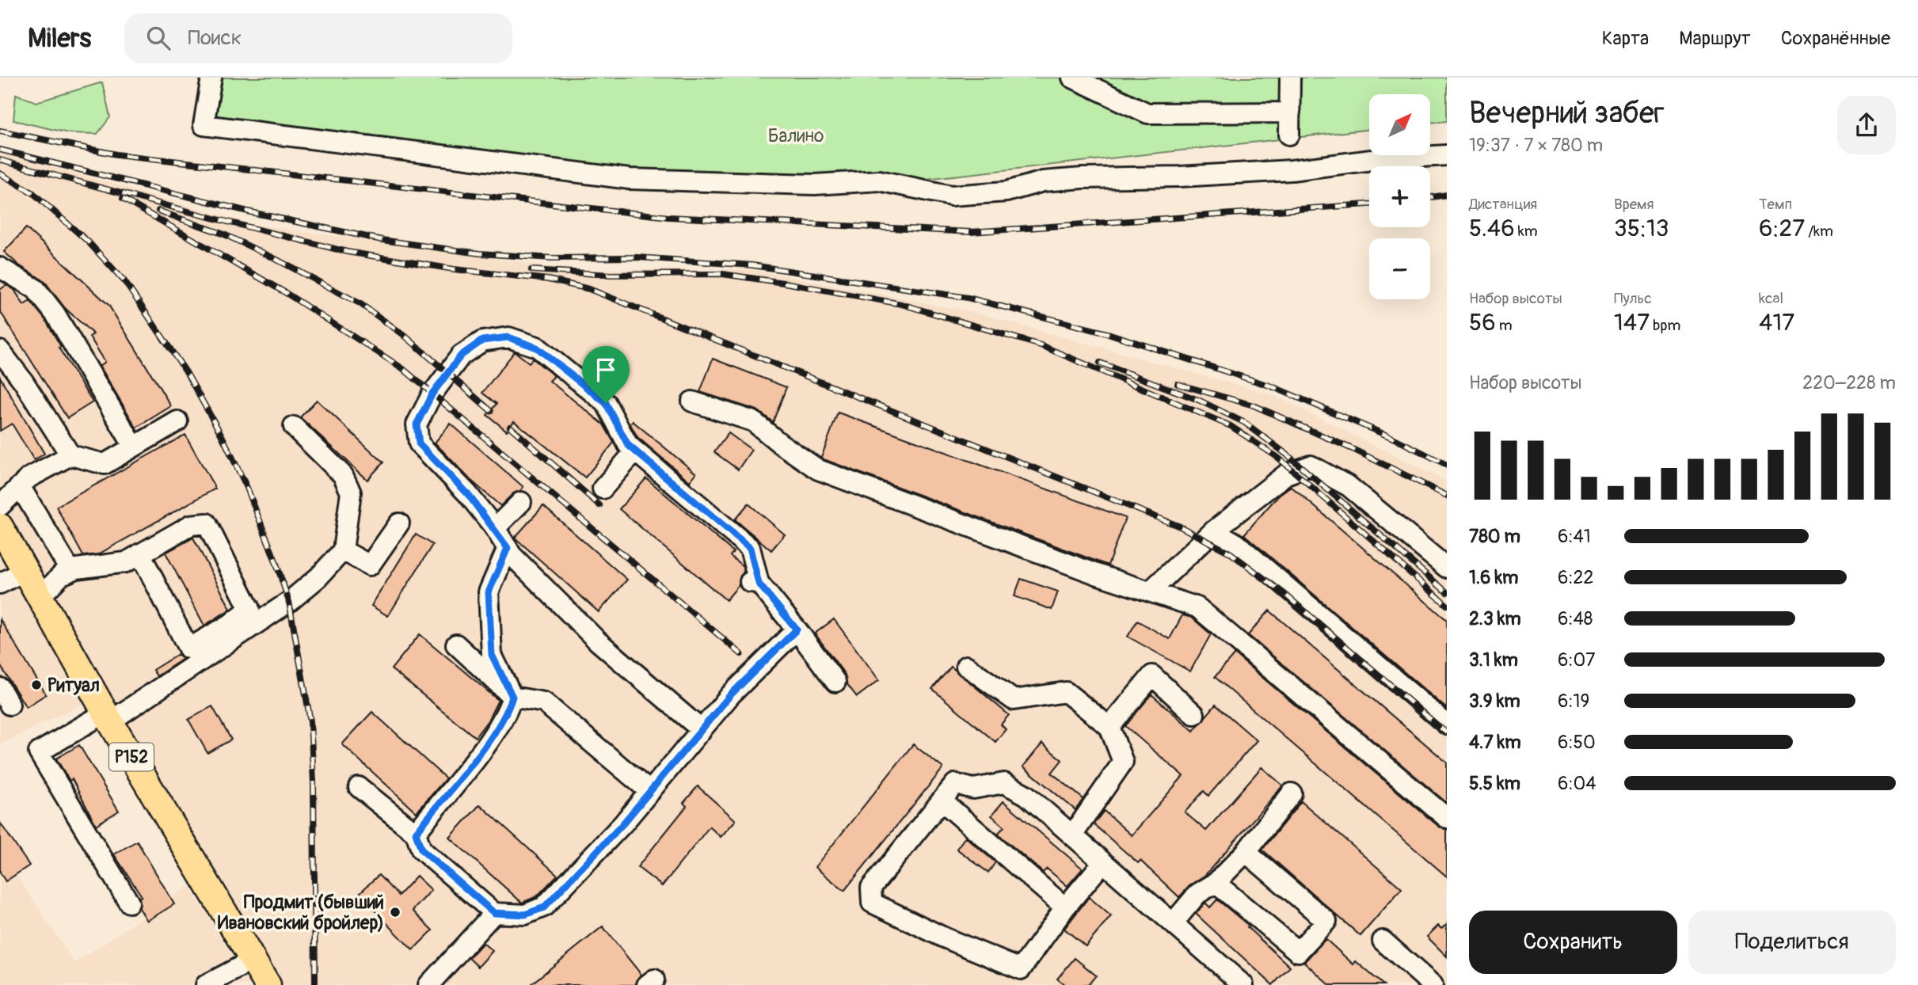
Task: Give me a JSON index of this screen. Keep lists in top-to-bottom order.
{
  "streets": {
    "main road": ["Р152"]
  },
  "parks": ["Балино"],
  "places": ["Ритуал", "Продмит (бывший Ивановский бройлер)"],
  "north": "top right",
  "page": {
    "header": "Milers",
    "search": "Поиск",
    "nav": ["Карта", "Маршрут", "Сохранённые"],
    "heading": ["Вечерний забег", "19:37 · 7 × 780 m"],
    "map_buttons": ["+", "−"],
    "stats": [
      ["Дистанция", "5.46 km"],
      ["Время", "35:13"],
      ["Темп", "6:27 /km"],
      ["Набор высоты", "56 m"],
      ["Пульс", "147 bpm"],
      ["kcal", "417"]
    ],
    "chart": ["Набор высоты", "220–228 m"],
    "list": [
      {
        "name": "780 m",
        "note": "6:41"
      },
      {
        "name": "1.6 km",
        "note": "6:22"
      },
      {
        "name": "2.3 km",
        "note": "6:48"
      },
      {
        "name": "3.1 km",
        "note": "6:07"
      },
      {
        "name": "3.9 km",
        "note": "6:19"
      },
      {
        "name": "4.7 km",
        "note": "6:50"
      },
      {
        "name": "5.5 km",
        "note": "6:04"
      }
    ],
    "buttons": ["Сохранить", "Поделиться"]
  }
}
